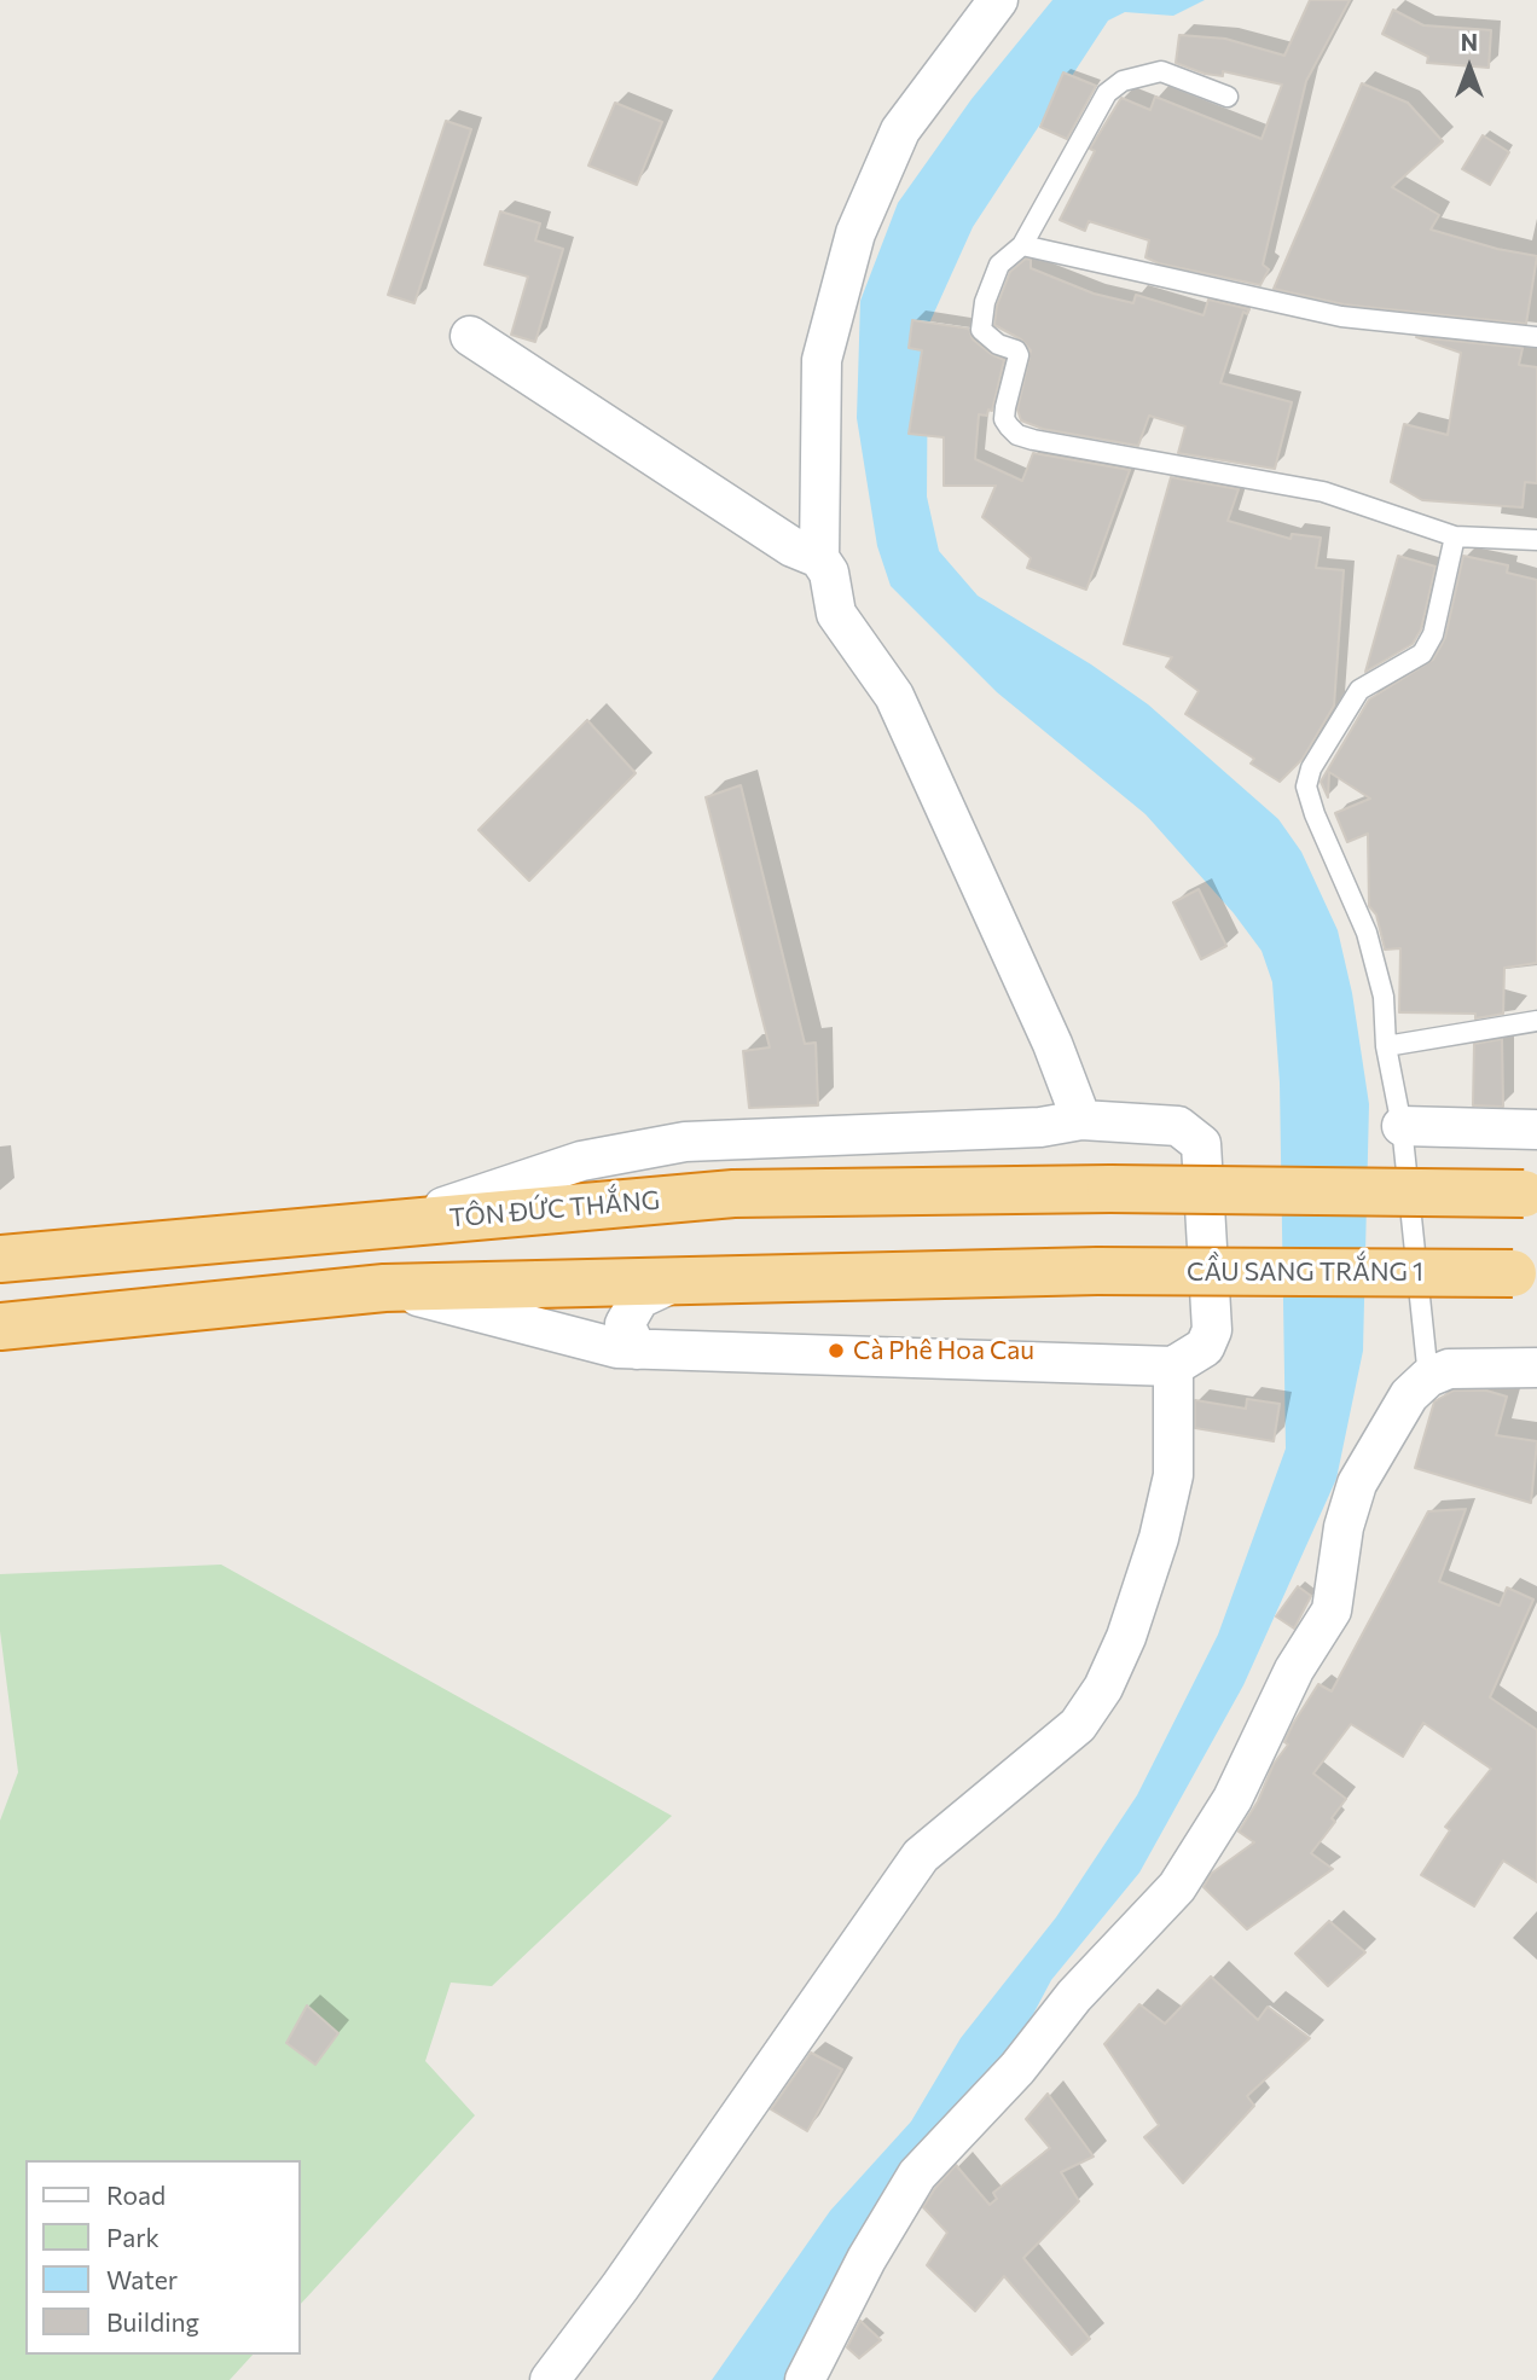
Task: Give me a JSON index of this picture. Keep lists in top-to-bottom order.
{
  "streets": {
    "highway": ["TÔN ĐỨC THẮNG", "CẦU SANG TRẮNG 1"]
  },
  "places": ["Cà Phê Hoa Cau"],
  "legend": [
    "Road",
    "Park",
    "Water",
    "Building"
  ],
  "north": "top"
}
